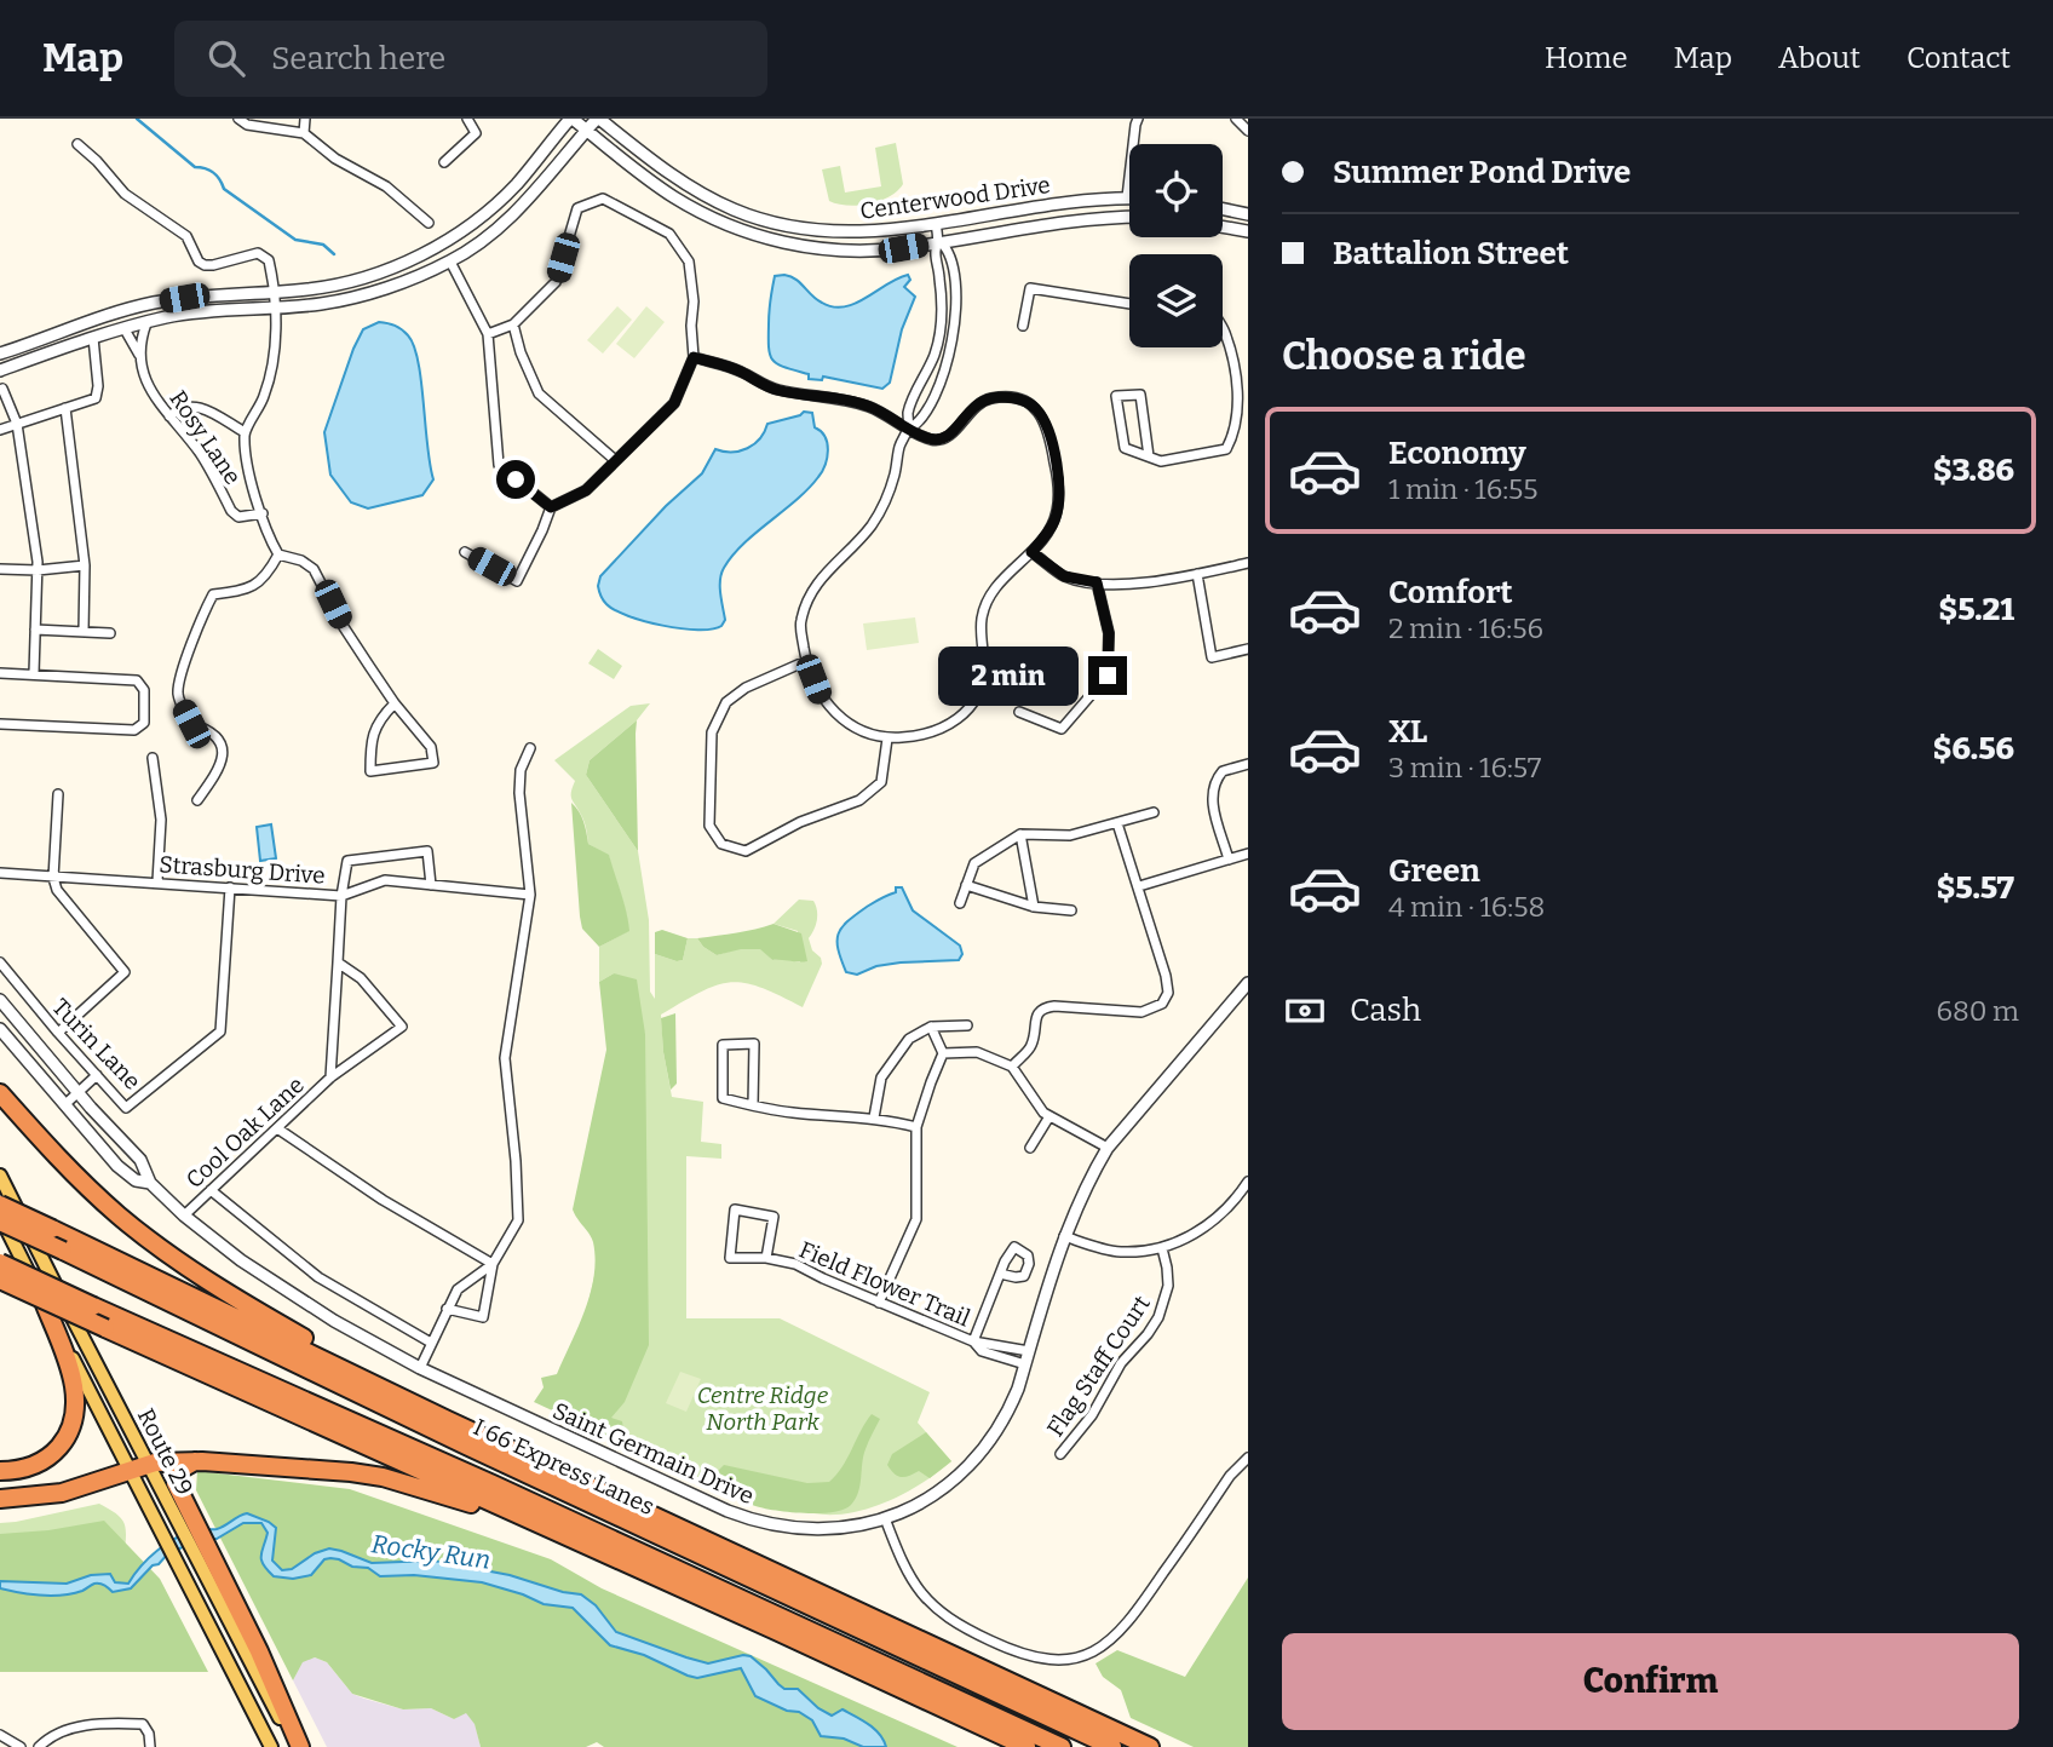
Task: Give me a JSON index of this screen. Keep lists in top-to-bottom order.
{
  "streets": {
    "highway": ["I 66 Express Lanes"],
    "main road": ["Route 29"],
    "street": [
      "Centerwood Drive",
      "Rosy Lane",
      "Strasburg Drive",
      "Turin Lane",
      "Cool Oak Lane",
      "Field Flower Trail",
      "Flag Staff Court",
      "Saint Germain Drive"
    ]
  },
  "crossings": [
    ["Strasburg Drive", "Turin Lane"],
    ["Strasburg Drive", "Cool Oak Lane"],
    ["Cool Oak Lane", "Saint Germain Drive"],
    ["Field Flower Trail", "Saint Germain Drive"],
    ["Route 29", "I 66 Express Lanes"]
  ],
  "water": ["Rocky Run"],
  "parks": ["Centre Ridge North Park"],
  "page": {
    "header": "Map",
    "search": "Search here",
    "nav": [
      "Home",
      "Map",
      "About",
      "Contact"
    ],
    "banner": ["Summer Pond Drive", "Battalion Street"],
    "heading": "Choose a ride",
    "list": [
      {
        "name": "Economy",
        "note": "1 min · 16:55",
        "value": "$3.86"
      },
      {
        "name": "Comfort",
        "note": "2 min · 16:56",
        "value": "$5.21"
      },
      {
        "name": "XL",
        "note": "3 min · 16:57",
        "value": "$6.56"
      },
      {
        "name": "Green",
        "note": "4 min · 16:58",
        "value": "$5.57"
      }
    ],
    "bubble": "2 min",
    "pay": ["Cash", "680 m"],
    "buttons": "Confirm"
  }
}
